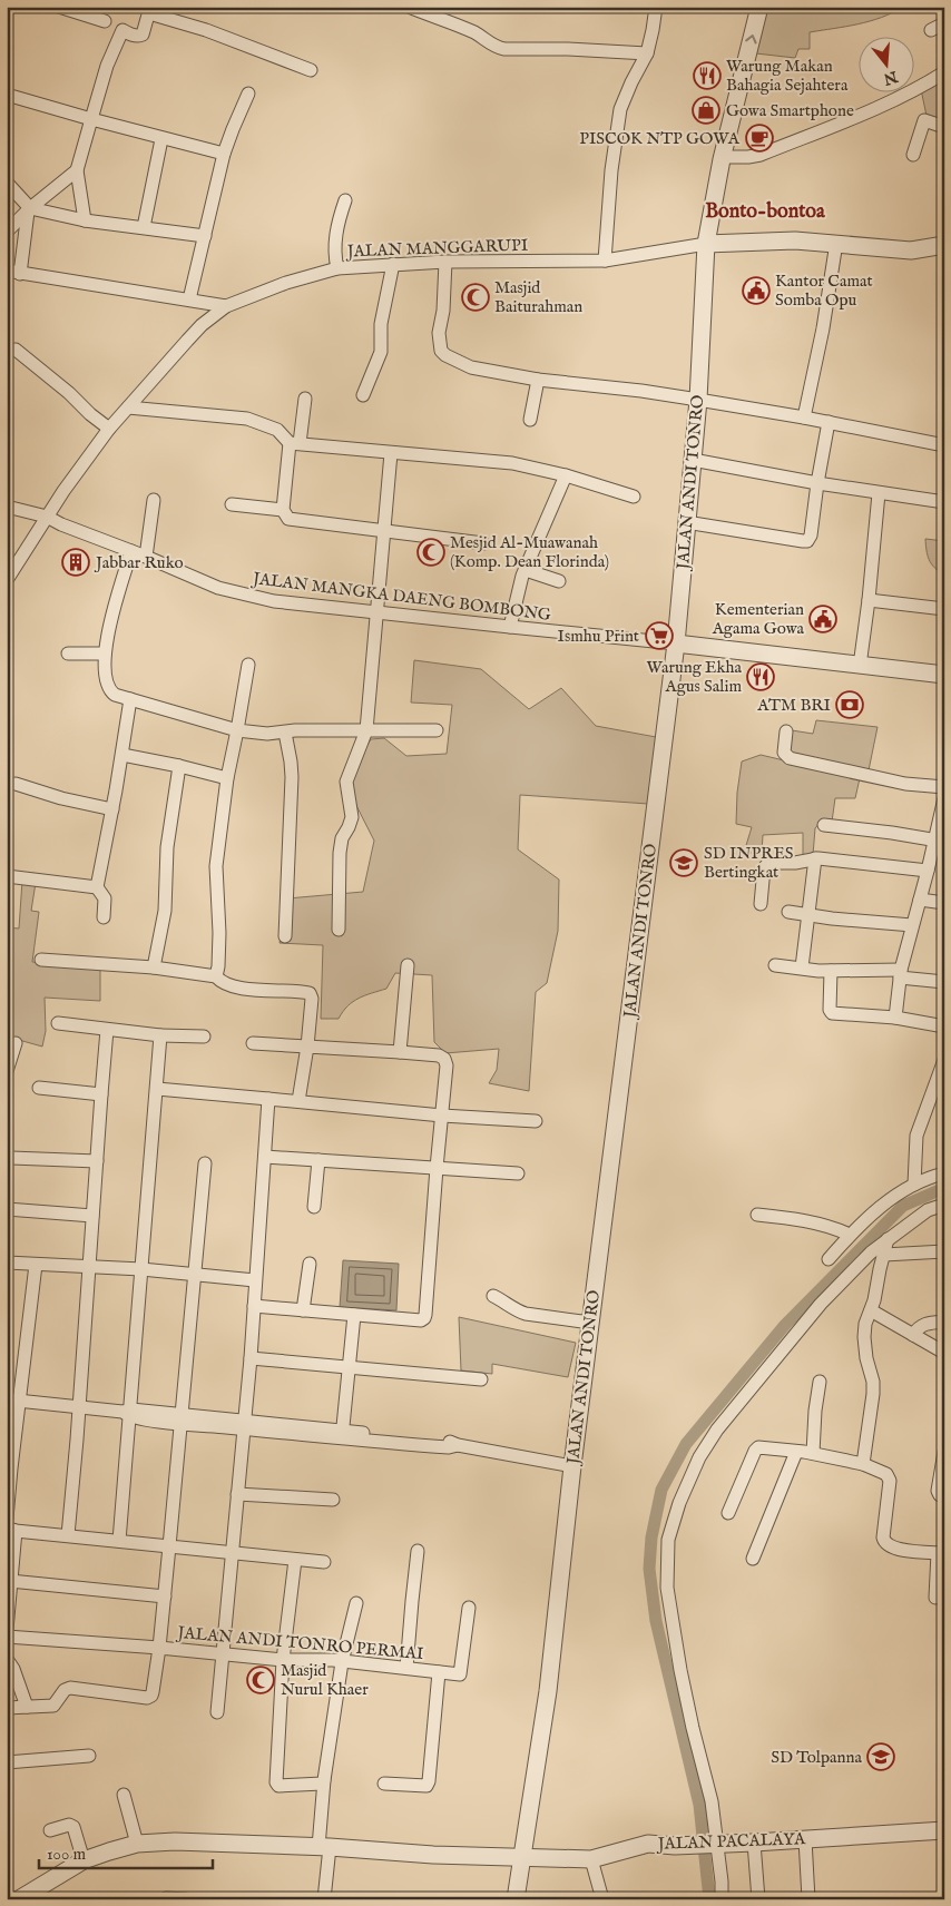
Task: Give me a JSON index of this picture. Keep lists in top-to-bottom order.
{
  "streets": {
    "street": [
      "JALAN MANGGARUPI",
      "JALAN ANDI TONRO",
      "JALAN MANGKA DAENG BOMBONG",
      "JALAN ANDI TONRO PERMAI",
      "JALAN PACALAYA"
    ]
  },
  "crossings": [
    ["JALAN MANGGARUPI", "JALAN ANDI TONRO"],
    ["JALAN MANGGARUPI", "JALAN MANGKA DAENG BOMBONG"],
    ["JALAN ANDI TONRO", "JALAN MANGKA DAENG BOMBONG"],
    ["JALAN ANDI TONRO", "JALAN PACALAYA"]
  ],
  "districts": ["Bonto-bontoa"],
  "places": {
    "restaurant": ["Warung Makan Bahagia Sejahtera", "Warung Ekha Agus Salim"],
    "shop": ["Gowa Smartphone"],
    "cafe": ["PISCOK NTP GOWA"],
    "public building": ["Kantor Camat Somba Opu", "Kementerian Agama Gowa"],
    "mosque": ["Masjid Baiturahman", "Mesjid Al-Muawanah (Komp. Dean Florinda)", "Masjid Nurul Khaer"],
    "building": ["Jabbar Ruko"],
    "supermarket": ["Ismhu Print"],
    "bank": ["ATM BRI"],
    "school or university": ["SD INPRES Bertingkat", "SD Tolpanna"]
  },
  "scale_bar": "100 m",
  "north": "bottom"
}
